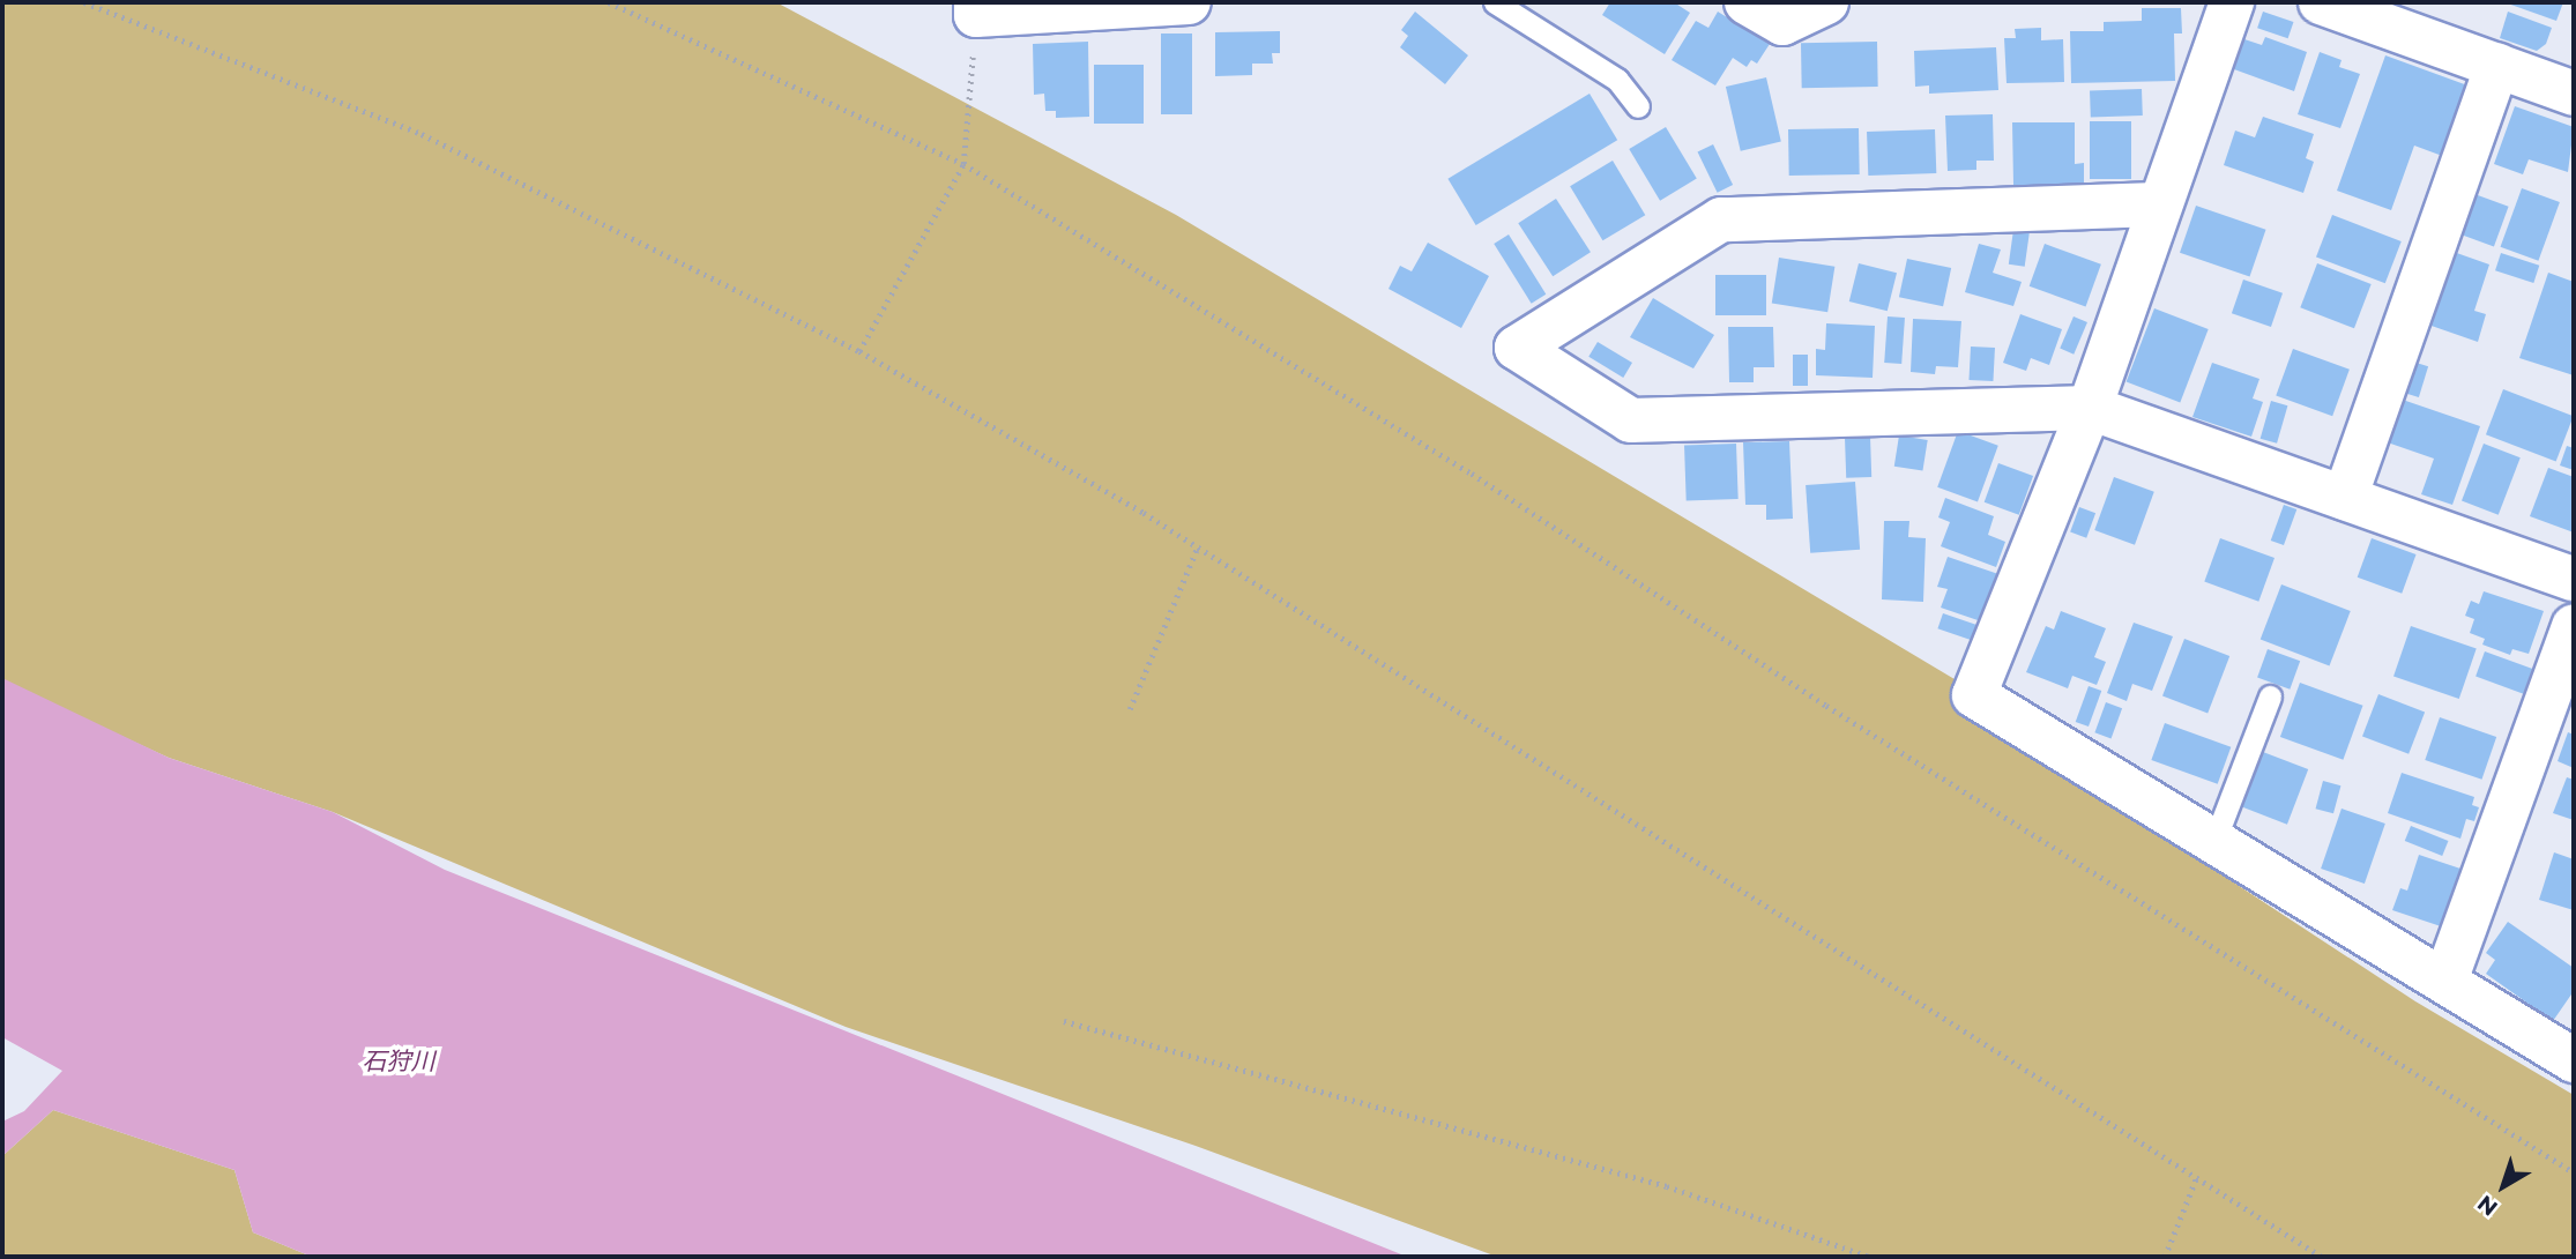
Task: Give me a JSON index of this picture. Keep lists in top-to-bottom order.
{
  "water": ["石狩川"],
  "north": "bottom left"
}
